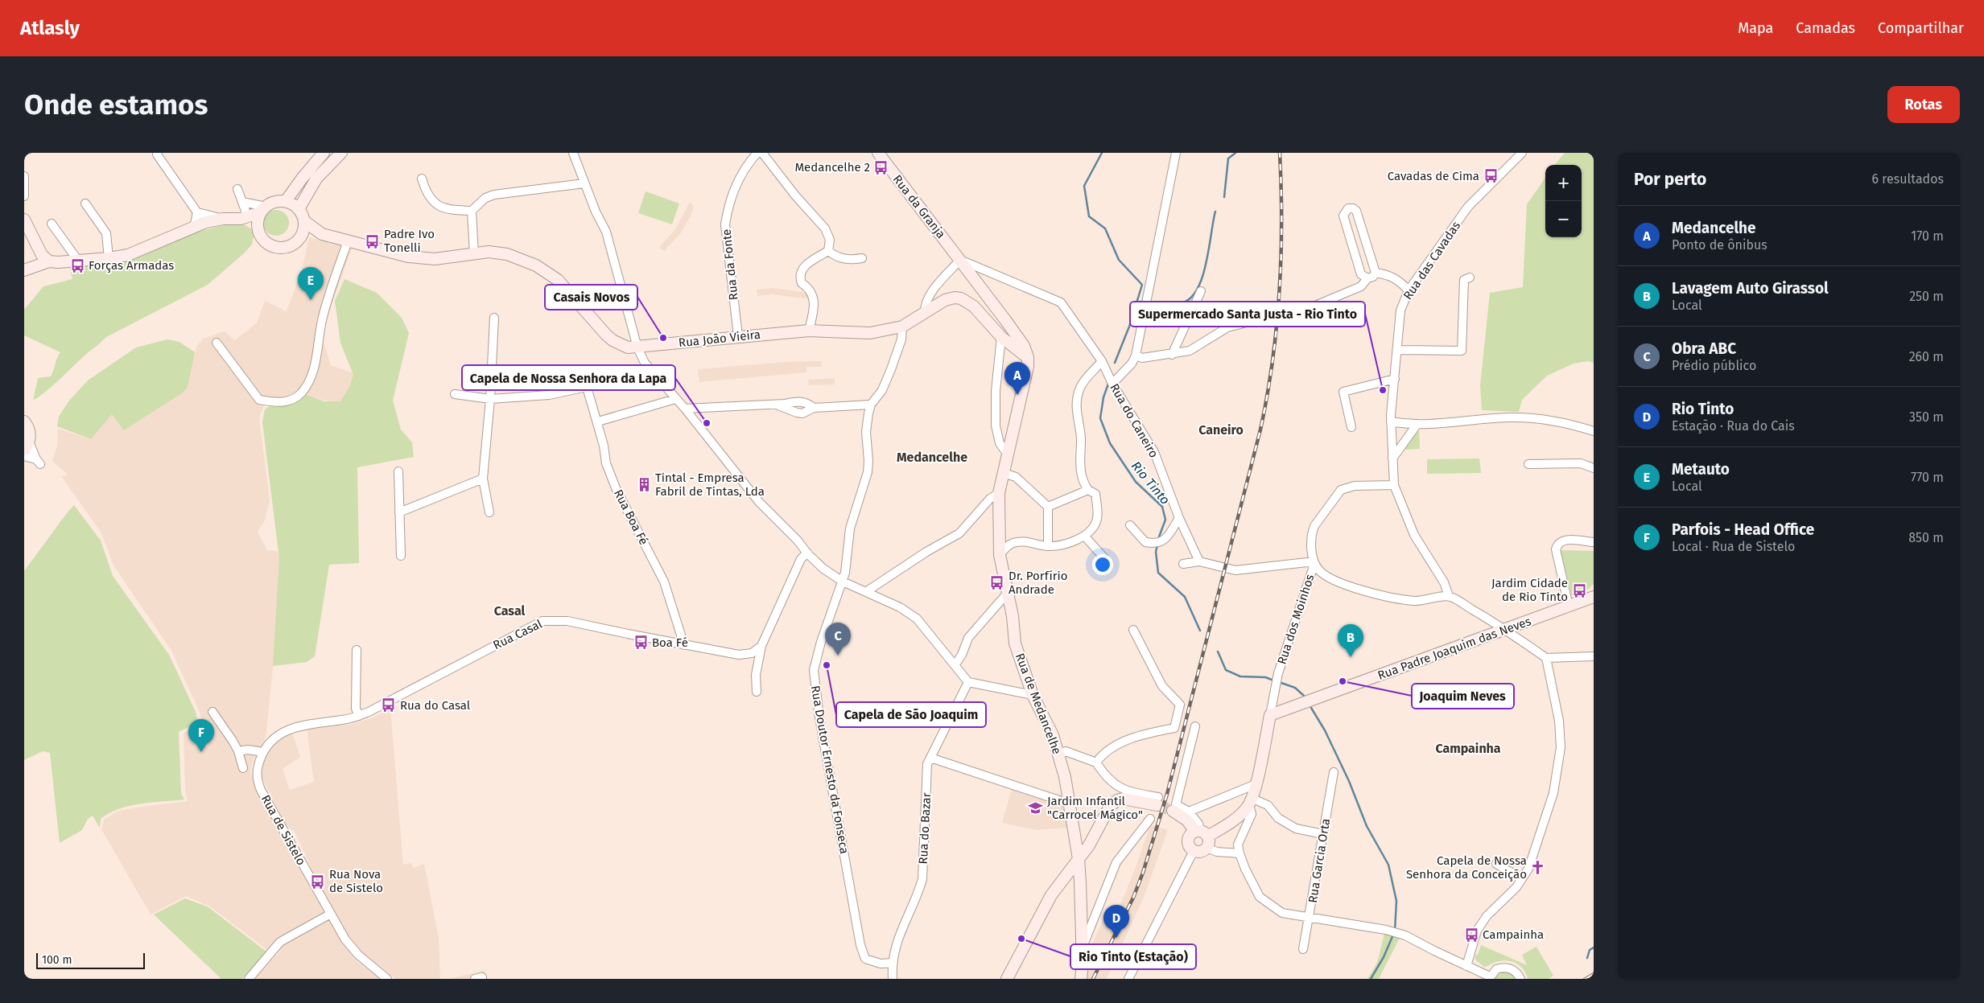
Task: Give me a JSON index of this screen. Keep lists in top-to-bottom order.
{
  "streets": {
    "street": [
      "Rua da Granja",
      "Rua das Cavadas",
      "Rua da Fonte",
      "Rua João Vieira",
      "Rua do Caneiro",
      "Rua Boa Fé",
      "Rua dos Moinhos",
      "Rua Casal",
      "Rua Padre Joaquim das Neves",
      "Rua de Medancelhe",
      "Rua Doutor Ernesto da Fonseca",
      "Rua do Bazar",
      "Rua de Sistelo",
      "Rua Garcia Orta"
    ]
  },
  "crossings": [
    ["Rua da Granja", "Rua do Caneiro"],
    ["Rua das Cavadas", "Rua dos Moinhos"],
    ["Rua da Fonte", "Rua João Vieira"],
    ["Rua João Vieira", "Rua de Medancelhe"],
    ["Rua João Vieira", "Rua Doutor Ernesto da Fonseca"],
    ["Rua Boa Fé", "Rua Casal"],
    ["Rua dos Moinhos", "Rua Padre Joaquim das Neves"],
    ["Rua Casal", "Rua de Sistelo"],
    ["Rua Doutor Ernesto da Fonseca", "Rua do Bazar"]
  ],
  "districts": [
    "Caneiro",
    "Medancelhe",
    "Casal",
    "Campainha"
  ],
  "water": ["Rio Tinto"],
  "places": {
    "bus stop": [
      "Medancelhe 2",
      "Cavadas de Cima",
      "Padre Ivo Tonelli",
      "Forças Armadas",
      "Dr. Porfírio Andrade",
      "Jardim Cidade de Rio Tinto",
      "Boa Fé",
      "Rua do Casal",
      "Rua Nova de Sistelo",
      "Campainha"
    ],
    "other": [
      "Casais Novos",
      "Supermercado Santa Justa - Rio Tinto",
      "Capela de Nossa Senhora da Lapa",
      "Capela de São Joaquim",
      "Joaquim Neves",
      "Rio Tinto (Estação)"
    ],
    "building": ["Tintal - Empresa Fabril de Tintas, Lda"],
    "school or university": ["Jardim Infantil \"Carrocel Mágico\""],
    "church": ["Capela de Nossa Senhora da Conceição"]
  },
  "scale_bar": "100 m",
  "page": {
    "header": "Atlasly",
    "nav": ["Mapa", "Camadas", "Compartilhar"],
    "buttons": "Rotas",
    "title": "Onde estamos",
    "heading": ["Por perto", "6 resultados"],
    "map_buttons": ["+", "−"],
    "list": [
      {
        "mark": "A",
        "name": "Medancelhe",
        "note": "Ponto de ônibus",
        "value": "170 m"
      },
      {
        "mark": "B",
        "name": "Lavagem Auto Girassol",
        "note": "Local",
        "value": "250 m"
      },
      {
        "mark": "C",
        "name": "Obra ABC",
        "note": "Prédio público",
        "value": "260 m"
      },
      {
        "mark": "D",
        "name": "Rio Tinto",
        "note": "Estação · Rua do Cais",
        "value": "350 m"
      },
      {
        "mark": "E",
        "name": "Metauto",
        "note": "Local",
        "value": "770 m"
      },
      {
        "mark": "F",
        "name": "Parfois - Head Office",
        "note": "Local · Rua de Sistelo",
        "value": "850 m"
      }
    ],
    "pins": [
      "E",
      "A",
      "C",
      "B",
      "F",
      "D"
    ],
    "scale": "100 m"
  }
}
